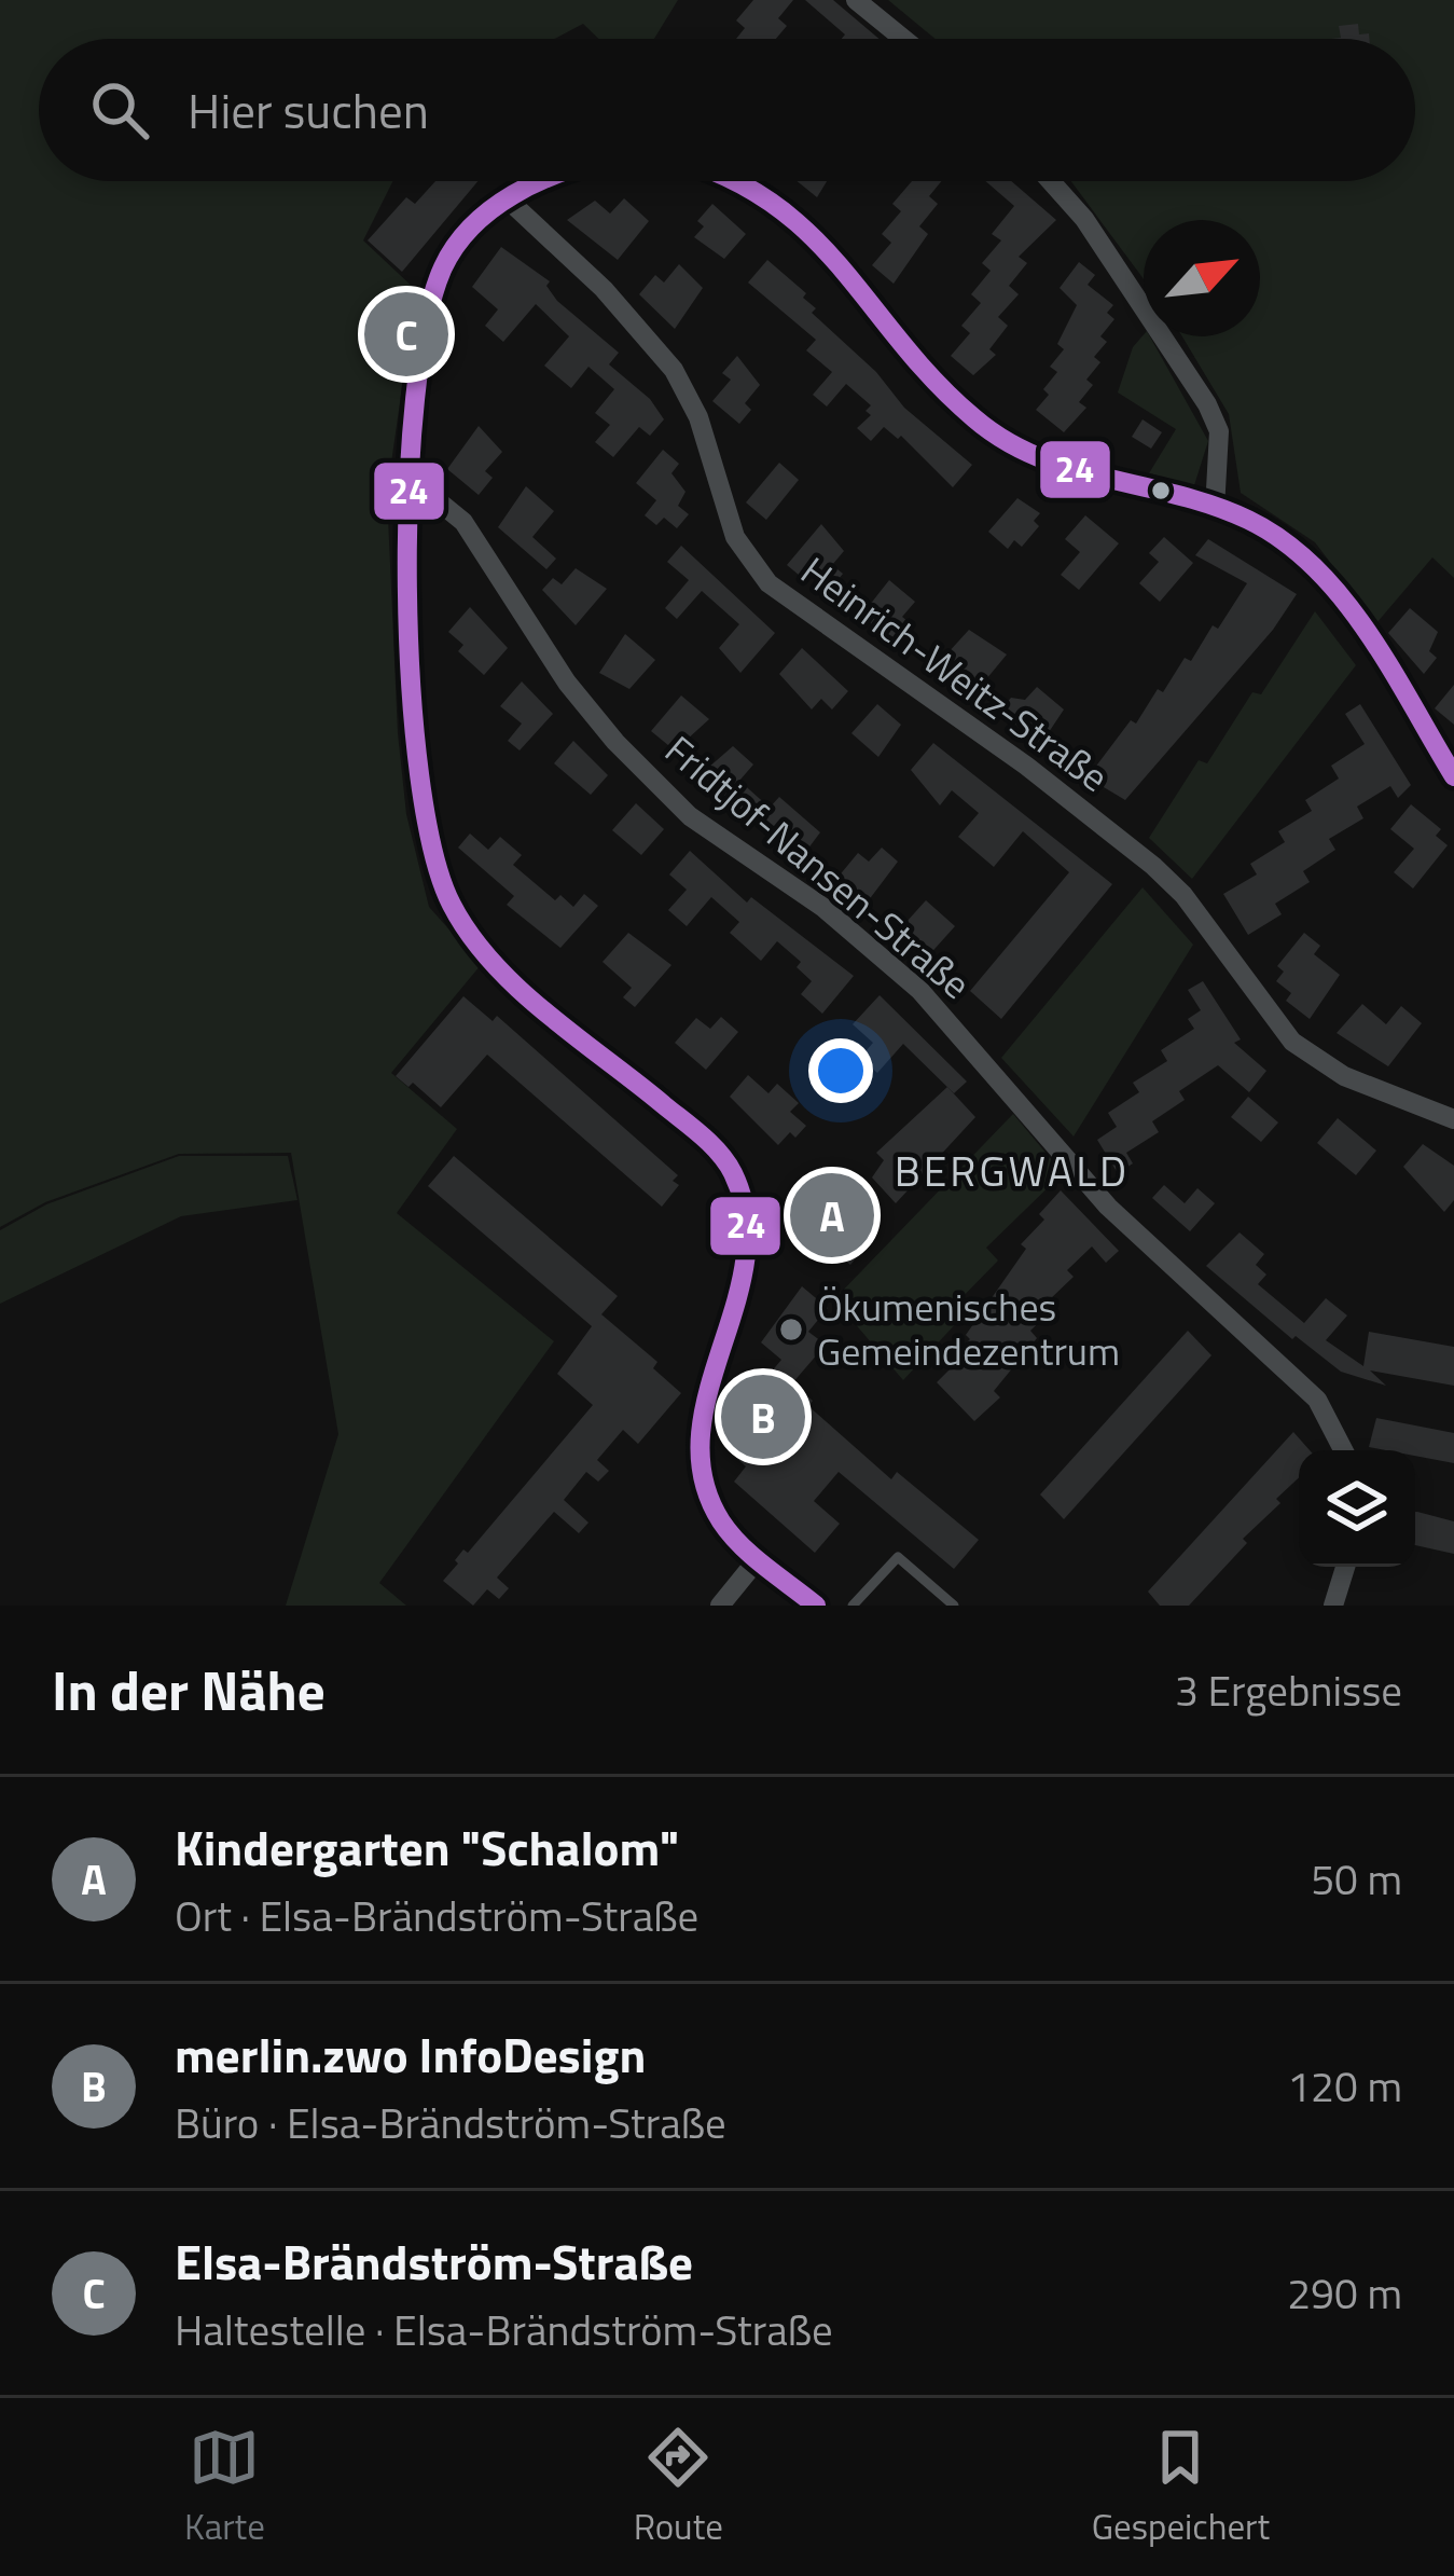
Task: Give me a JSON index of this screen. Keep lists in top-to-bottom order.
{
  "streets": {
    "street": ["Heinrich-Weitz-Straße", "Fridtjof-Nansen-Straße"]
  },
  "districts": ["BERGWALD"],
  "places": ["Ökumenisches Gemeindezentrum"],
  "lines": ["transit line 24"],
  "north": "top right",
  "page": {
    "search": "Hier suchen",
    "pins": ["C", "A", "B"],
    "heading": ["In der Nähe", "3 Ergebnisse"],
    "list": [
      {
        "mark": "A",
        "name": "Kindergarten \"Schalom\"",
        "note": "Ort · Elsa-Brändström-Straße",
        "value": "50 m"
      },
      {
        "mark": "B",
        "name": "merlin.zwo InfoDesign",
        "note": "Büro · Elsa-Brändström-Straße",
        "value": "120 m"
      },
      {
        "mark": "C",
        "name": "Elsa-Brändström-Straße",
        "note": "Haltestelle · Elsa-Brändström-Straße",
        "value": "290 m"
      }
    ],
    "nav": ["Karte", "Route", "Gespeichert"]
  }
}
